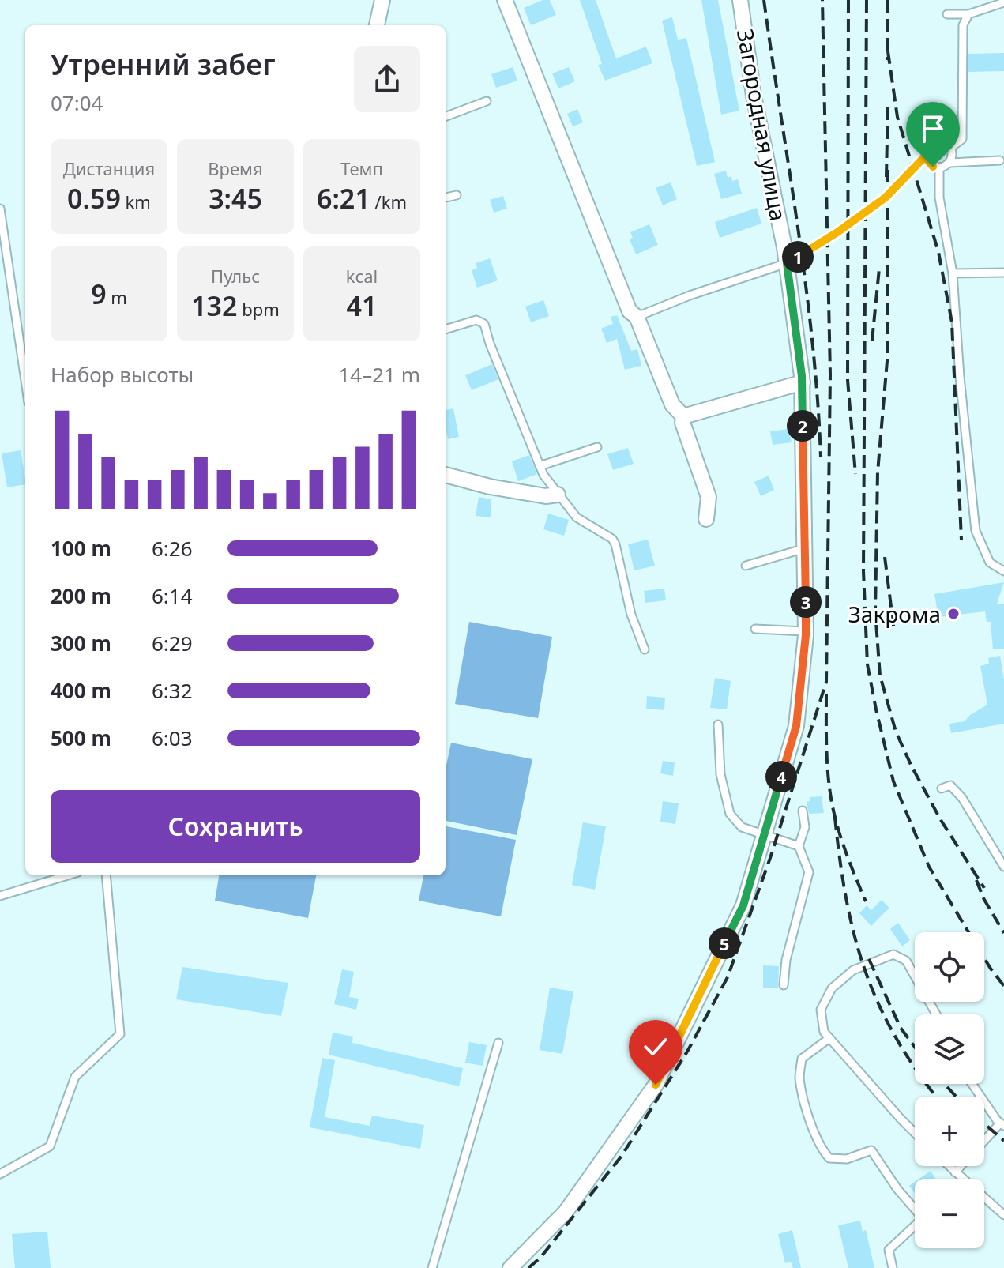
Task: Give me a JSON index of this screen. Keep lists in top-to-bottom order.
{
  "streets": {
    "street": ["Загородная улица"]
  },
  "places": ["Закрома"],
  "page": {
    "heading": ["Утренний забег", "07:04"],
    "stats": [
      ["Дистанция", "0.59 km"],
      ["Время", "3:45"],
      ["Темп", "6:21 /km"],
      ["9 m"],
      ["Пульс", "132 bpm"],
      ["kcal", "41"]
    ],
    "pins": [
      "1",
      "2",
      "3",
      "4",
      "5"
    ],
    "chart": ["Набор высоты", "14–21 m"],
    "list": [
      {
        "name": "100 m",
        "note": "6:26"
      },
      {
        "name": "200 m",
        "note": "6:14"
      },
      {
        "name": "300 m",
        "note": "6:29"
      },
      {
        "name": "400 m",
        "note": "6:32"
      },
      {
        "name": "500 m",
        "note": "6:03"
      }
    ],
    "buttons": "Сохранить",
    "map_buttons": ["+", "−"]
  }
}
